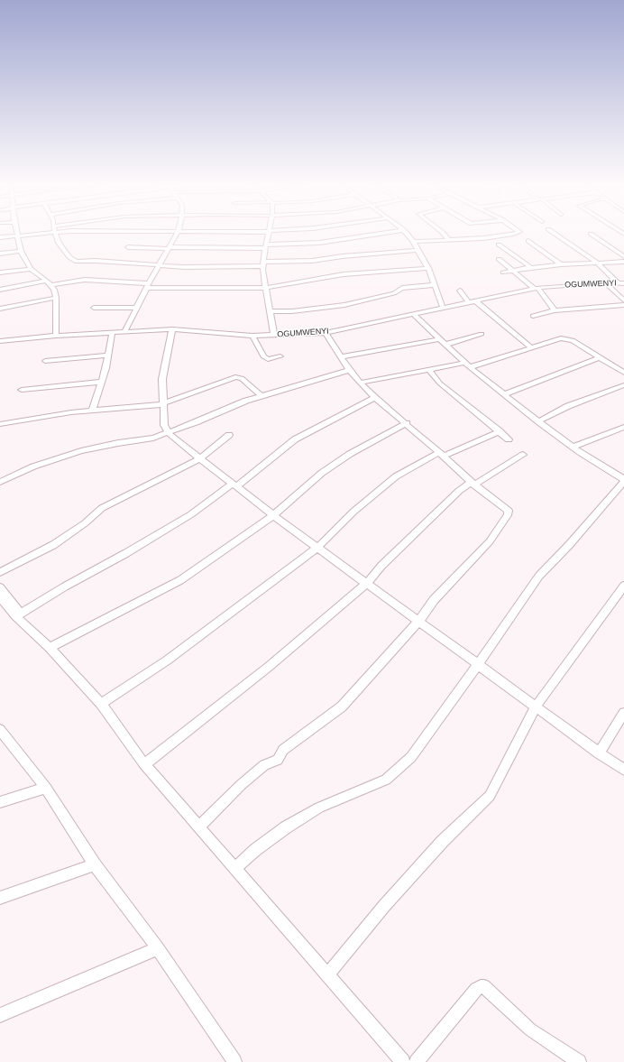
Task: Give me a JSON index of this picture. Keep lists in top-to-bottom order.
{
  "streets": {
    "street": ["OGUMWENYI"]
  }
}
